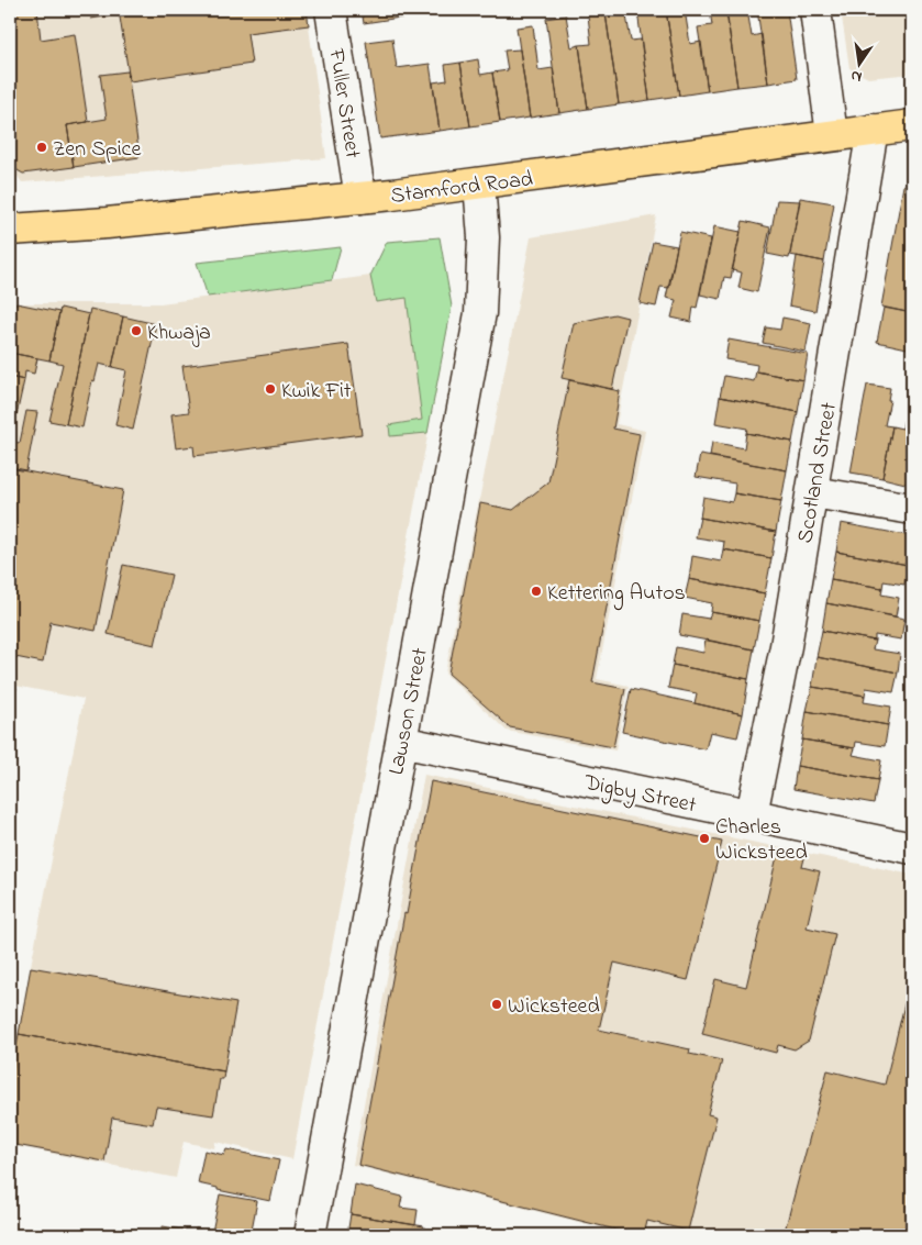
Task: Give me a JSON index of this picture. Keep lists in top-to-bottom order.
{
  "streets": {
    "main road": ["Stamford Road"],
    "street": [
      "Fuller Street",
      "Scotland Street",
      "Lawson Street",
      "Digby Street"
    ]
  },
  "crossings": [
    ["Fuller Street", "Stamford Road"],
    ["Stamford Road", "Scotland Street"],
    ["Stamford Road", "Lawson Street"],
    ["Scotland Street", "Digby Street"],
    ["Lawson Street", "Digby Street"]
  ],
  "places": [
    "Zen Spice",
    "Khwaja",
    "Kwik Fit",
    "Kettering Autos",
    "Charles Wicksteed",
    "Wicksteed"
  ],
  "north": "bottom"
}
